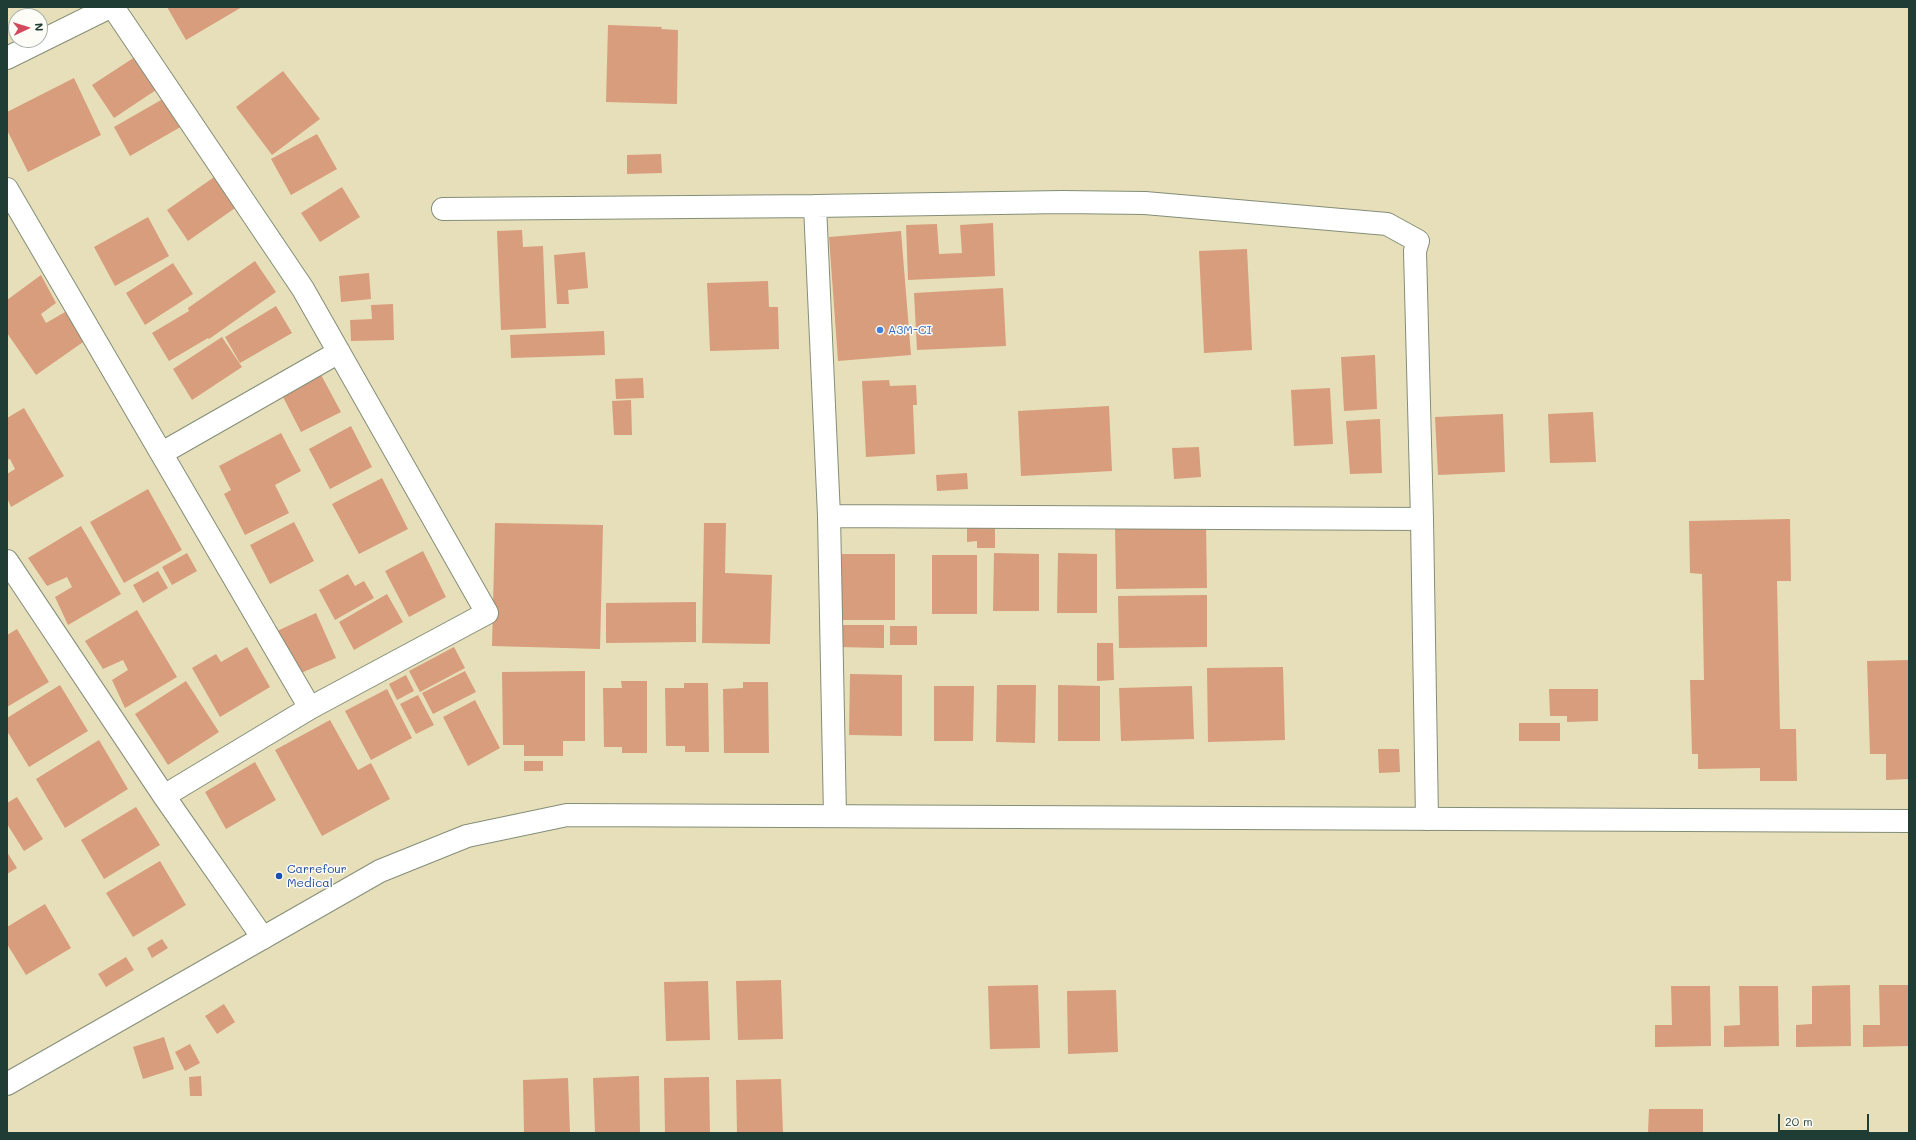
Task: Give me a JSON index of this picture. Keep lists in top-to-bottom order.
{
  "places": ["A3M-CI", "Carrefour Medical"],
  "scale_bar": "20 m",
  "north": "right"
}
